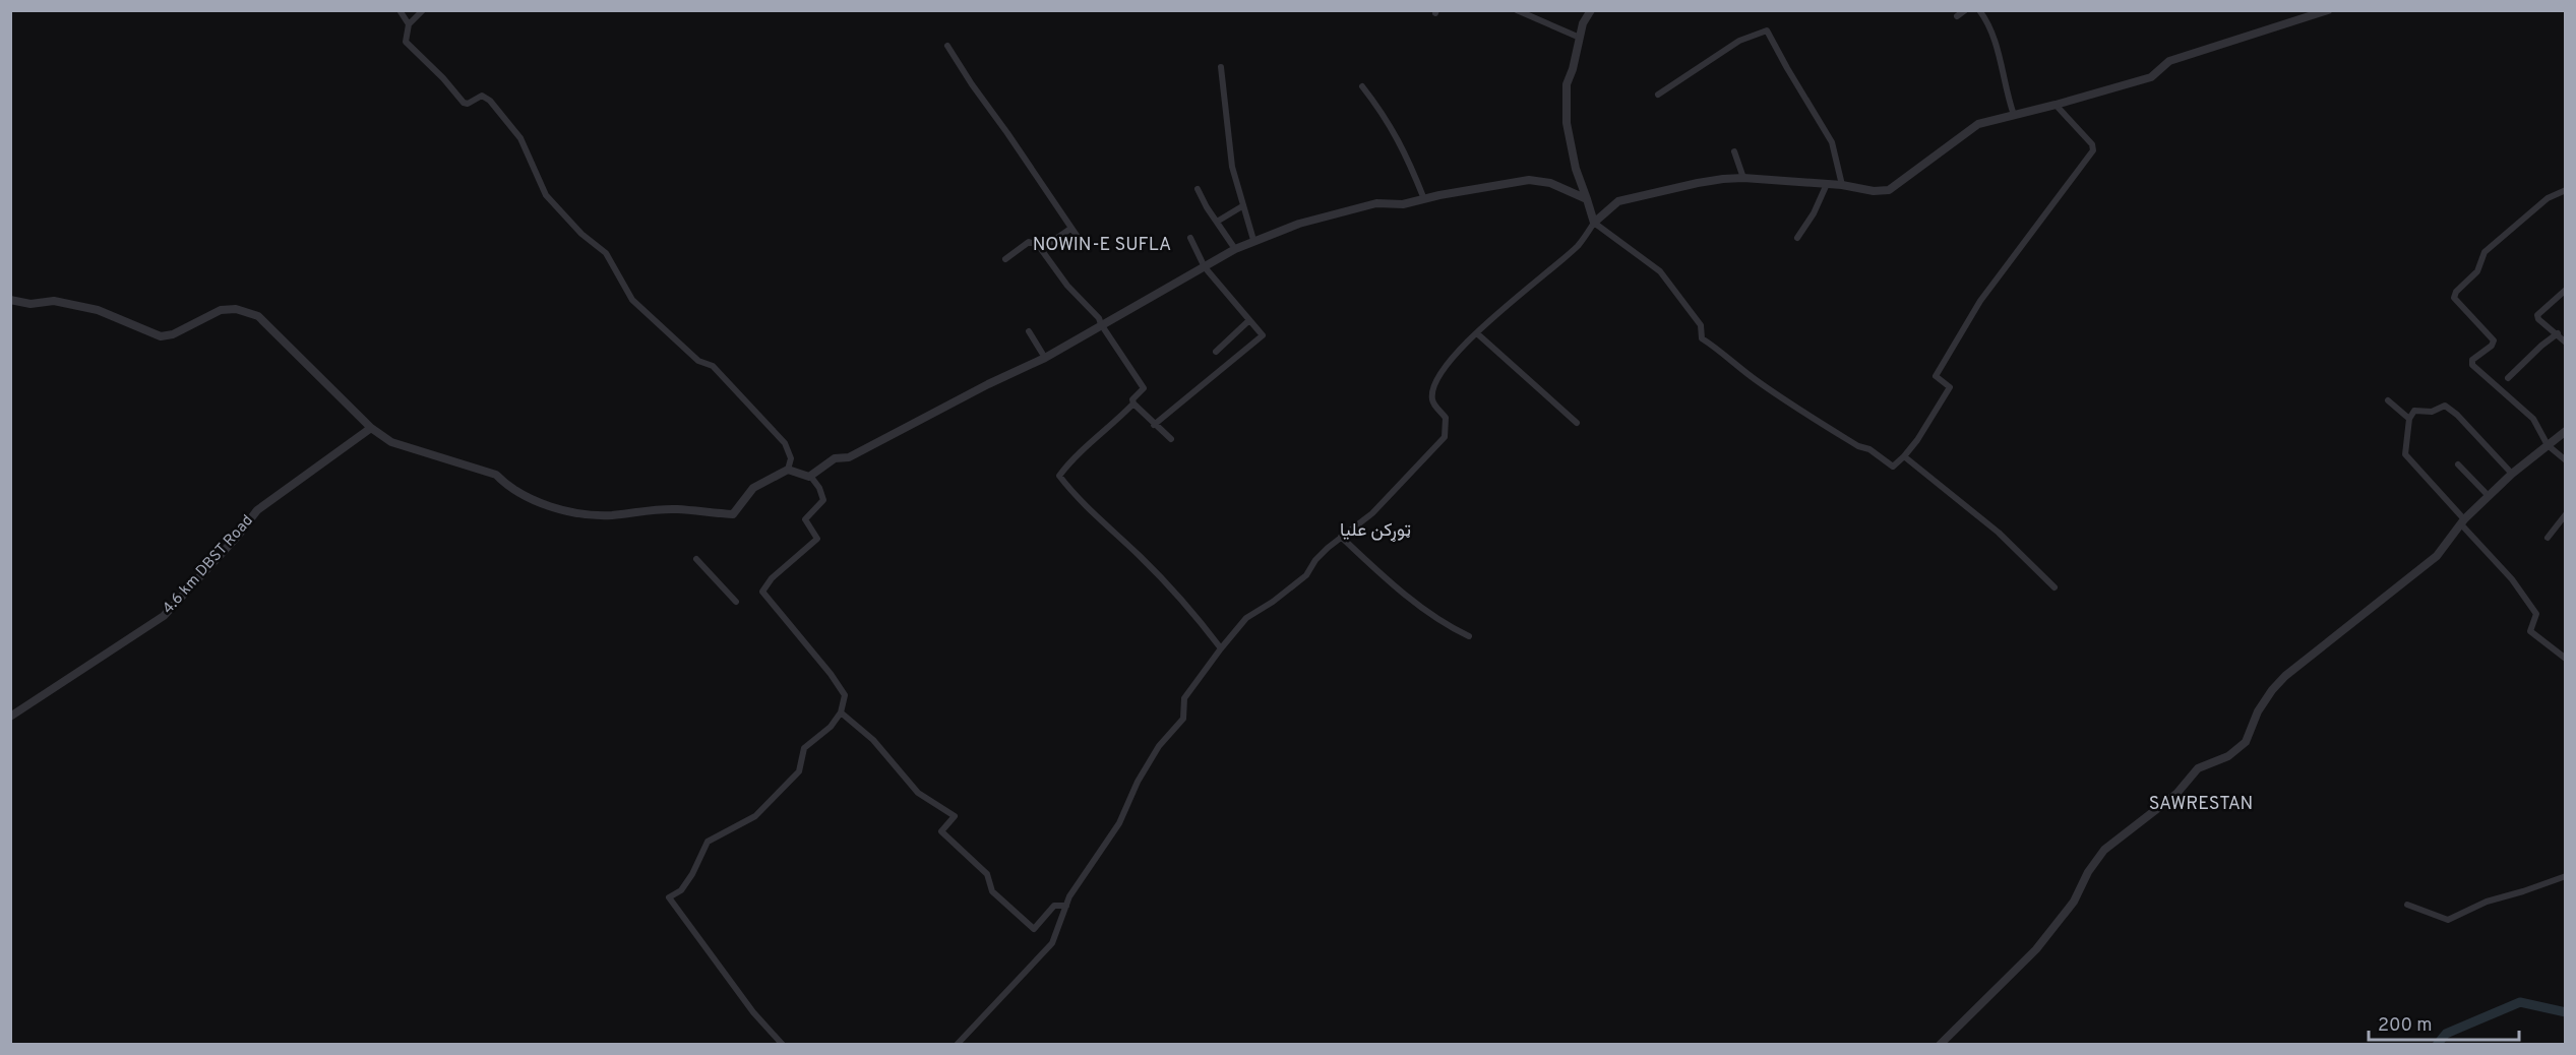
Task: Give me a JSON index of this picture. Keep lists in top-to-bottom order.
{
  "streets": {
    "street": ["4.6 km DBST Road"]
  },
  "districts": ["NOWIN-E SUFLA", "ټوړکن علیا", "SAWRESTAN"],
  "scale_bar": "200 m"
}
